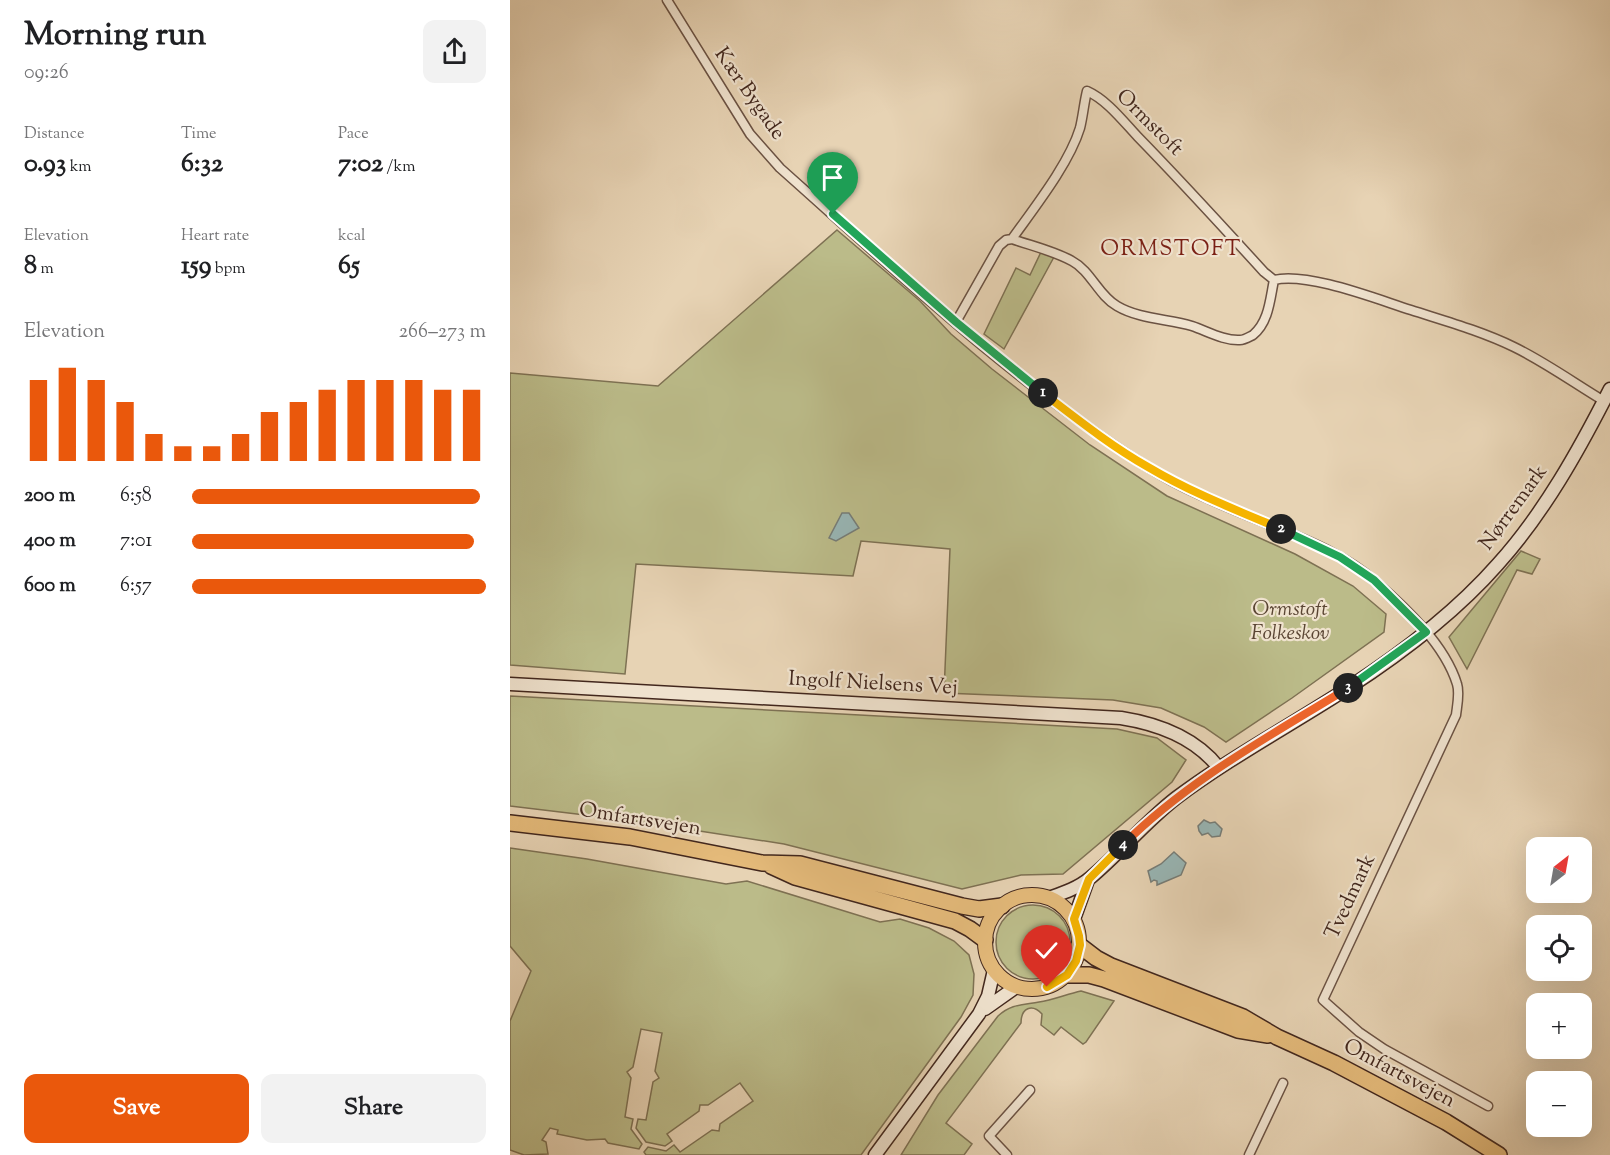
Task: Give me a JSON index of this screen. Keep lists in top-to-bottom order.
{
  "streets": {
    "highway": ["Omfartsvejen"],
    "street": [
      "Kær Bygade",
      "Ormstoft",
      "Nørremark",
      "Ingolf Nielsens Vej",
      "Tvedmark"
    ]
  },
  "crossings": [
    ["Kær Bygade", "Ormstoft"],
    ["Kær Bygade", "Nørremark"],
    ["Kær Bygade", "Tvedmark"],
    ["Nørremark", "Ingolf Nielsens Vej"],
    ["Nørremark", "Tvedmark"]
  ],
  "districts": ["ORMSTOFT"],
  "parks": ["Ormstoft Folkeskov"],
  "north": "top right",
  "page": {
    "heading": ["Morning run", "09:26"],
    "stats": [
      ["Distance", "0.93 km"],
      ["Time", "6:32"],
      ["Pace", "7:02 /km"],
      ["Elevation", "8 m"],
      ["Heart rate", "159 bpm"],
      ["kcal", "65"]
    ],
    "chart": ["Elevation", "266–273 m"],
    "pins": [
      "1",
      "2",
      "3",
      "4"
    ],
    "list": [
      {
        "name": "200 m",
        "note": "6:58"
      },
      {
        "name": "400 m",
        "note": "7:01"
      },
      {
        "name": "600 m",
        "note": "6:57"
      }
    ],
    "map_buttons": ["+", "−"],
    "buttons": ["Save", "Share"]
  }
}
